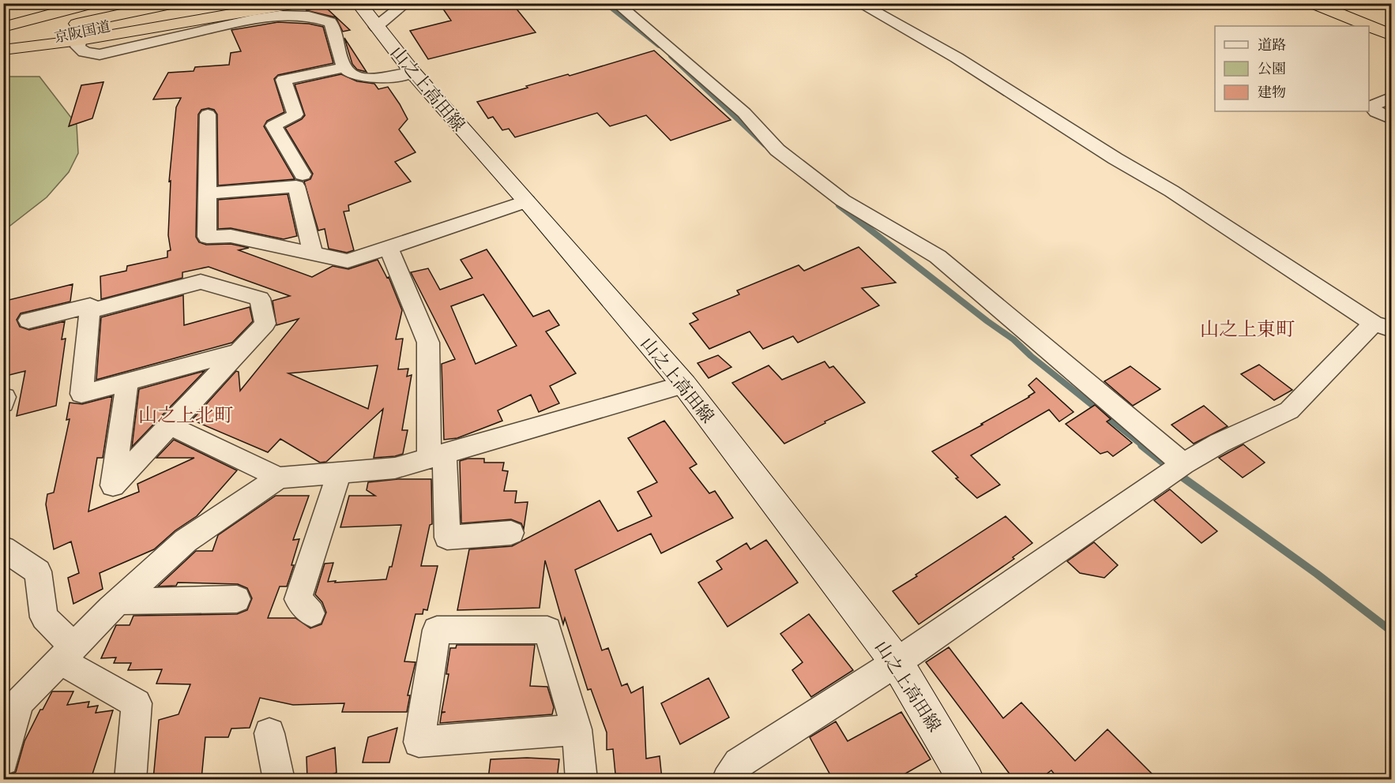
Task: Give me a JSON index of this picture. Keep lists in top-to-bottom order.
{
  "streets": {
    "highway": ["京阪国道"],
    "street": ["山之上高田線"]
  },
  "districts": ["山之上東町", "山之上北町"],
  "legend": ["道路", "公園", "建物"]
}
